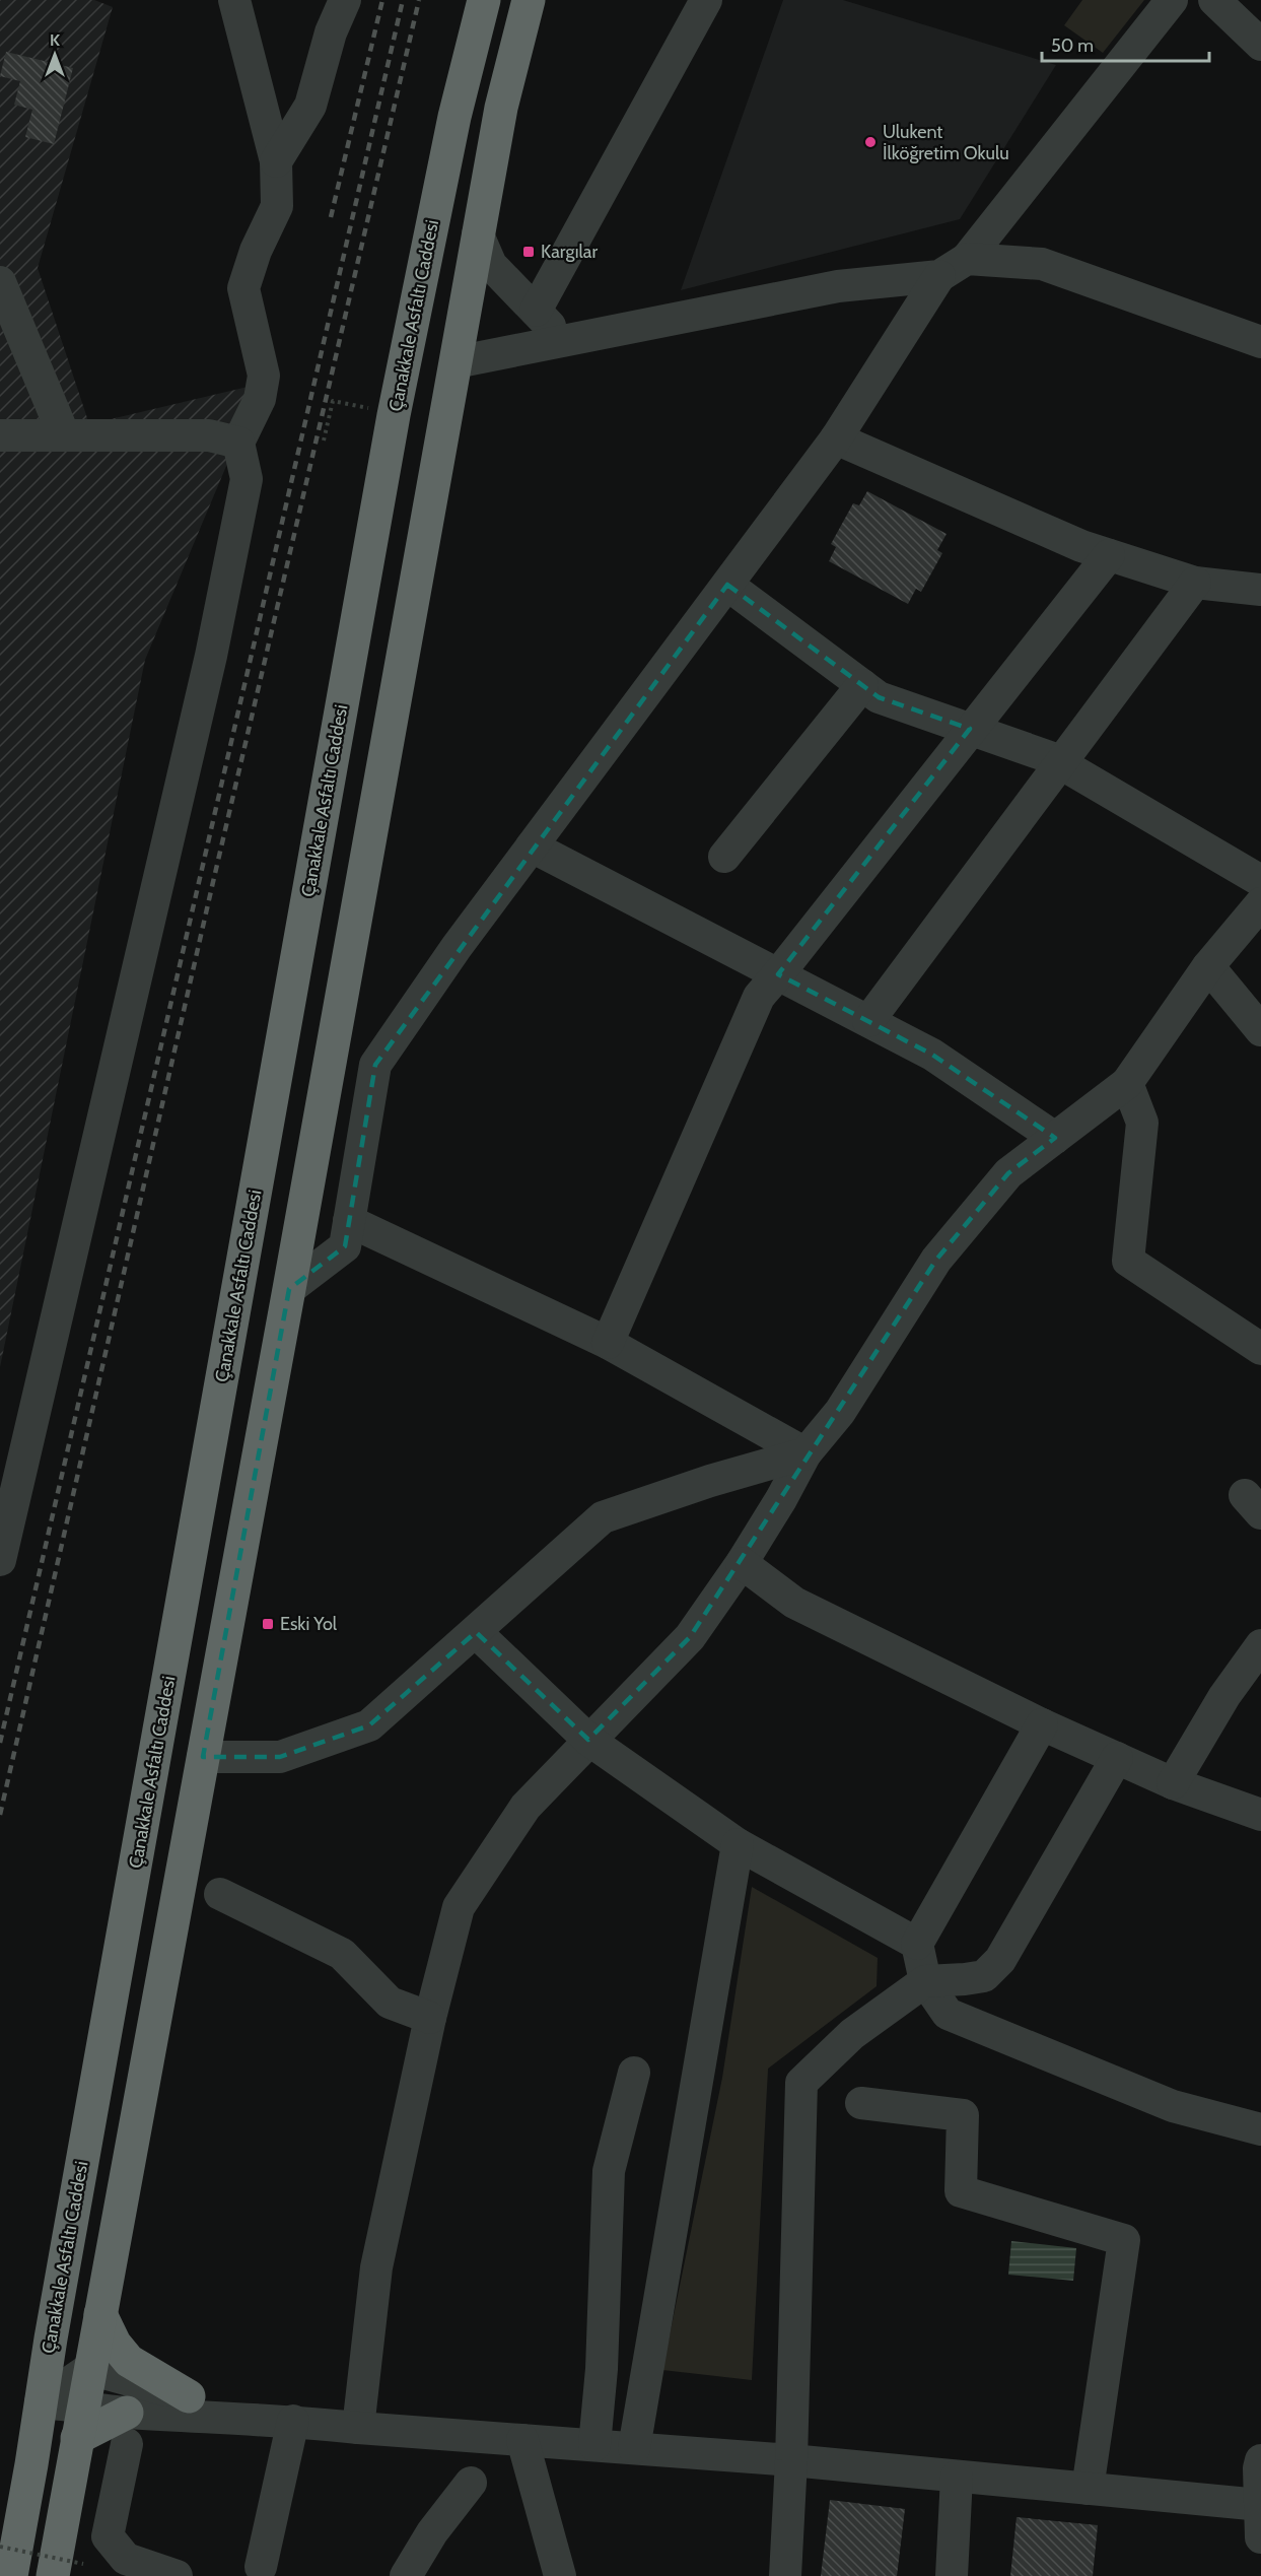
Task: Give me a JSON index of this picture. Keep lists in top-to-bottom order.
{
  "streets": {
    "highway": ["Çanakkale Asfaltı Caddesi"]
  },
  "places": {
    "other": ["Ulukent İlköğretim Okulu"],
    "transit": ["Kargılar", "Eski Yol"]
  },
  "scale_bar": "50 m",
  "north": "top"
}
